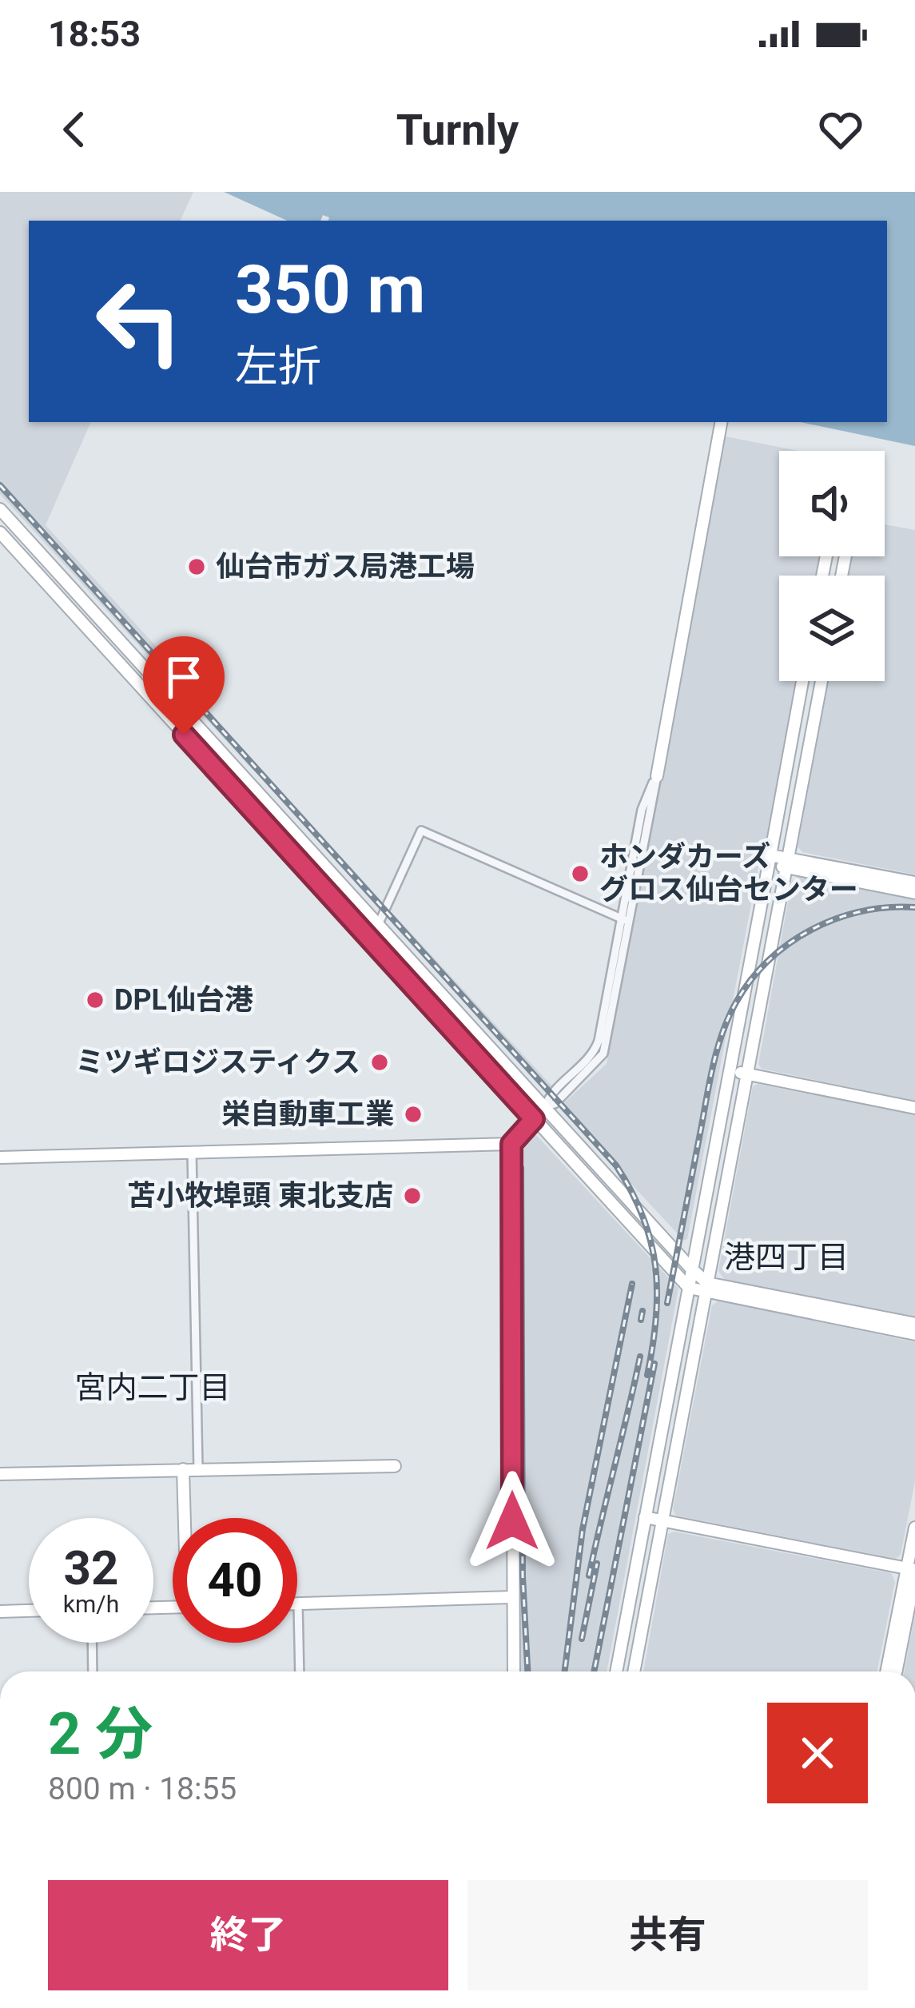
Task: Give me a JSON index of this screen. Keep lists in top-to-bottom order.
{
  "districts": ["港四丁目", "宮内二丁目"],
  "places": [
    "仙台市ガス局港工場",
    "ホンダカーズ グロス仙台センター",
    "DPL仙台港",
    "ミツギロジスティクス",
    "栄自動車工業",
    "苫小牧埠頭 東北支店"
  ],
  "page": {
    "status": "18:53",
    "header": "Turnly",
    "turn": ["350 m", "左折"],
    "speed": "32 km/h",
    "limit": "40",
    "heading": ["2 分", "800 m · 18:55"],
    "buttons": ["終了", "共有"]
  }
}
